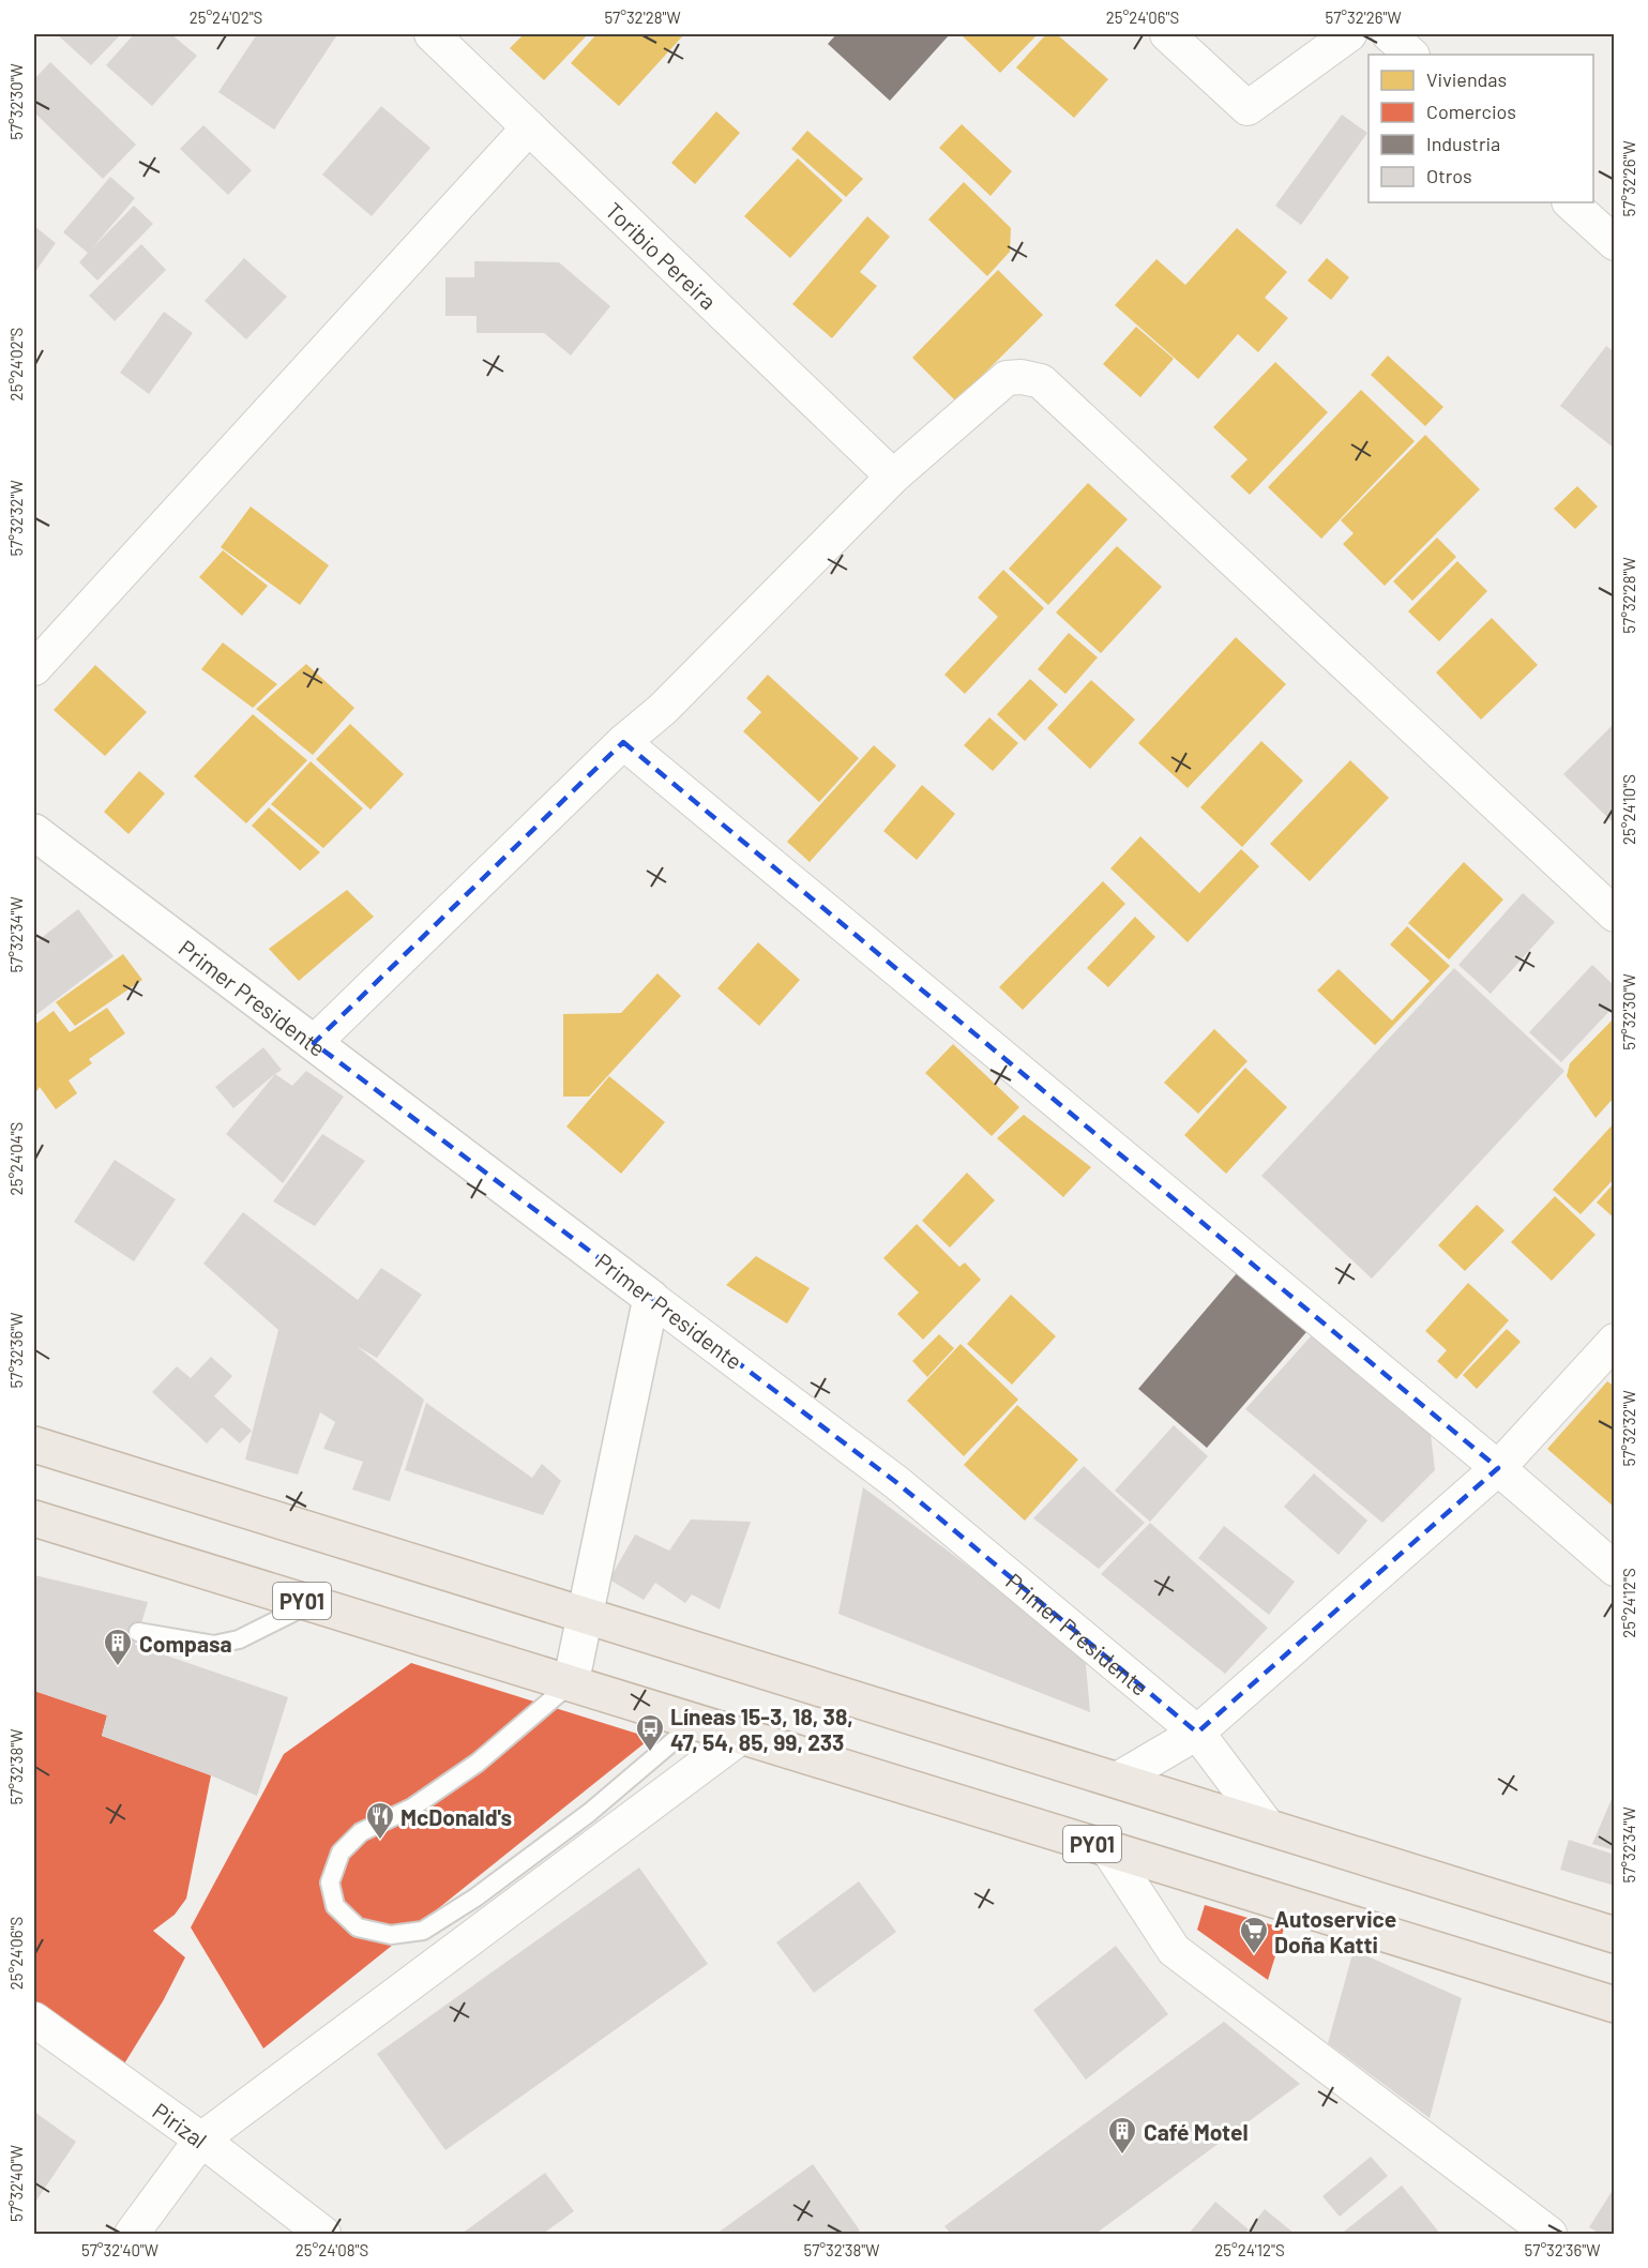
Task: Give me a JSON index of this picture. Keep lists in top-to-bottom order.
{
  "streets": {
    "highway": ["PY01"],
    "street": ["Toribio Pereira", "Primer Presidente", "Pirizal"]
  },
  "places": {
    "building": ["Compasa", "Café Motel"],
    "bus stop": ["Líneas 15-3, 18, 38, 47, 54, 85, 99, 233"],
    "restaurant": ["McDonald's"],
    "supermarket": ["Autoservice Doña Katti"]
  },
  "legend": [
    "Viviendas",
    "Comercios",
    "Industria",
    "Otros"
  ],
  "coordinates": [
    "25°24'02\"S",
    "57°32'28\"W",
    "25°24'06\"S",
    "57°32'26\"W",
    "57°32'30\"W",
    "57°32'32\"W",
    "25°24'10\"S",
    "57°32'34\"W",
    "25°24'04\"S",
    "57°32'36\"W",
    "25°24'12\"S",
    "57°32'38\"W",
    "57°32'40\"W",
    "25°24'08\"S"
  ]
}
